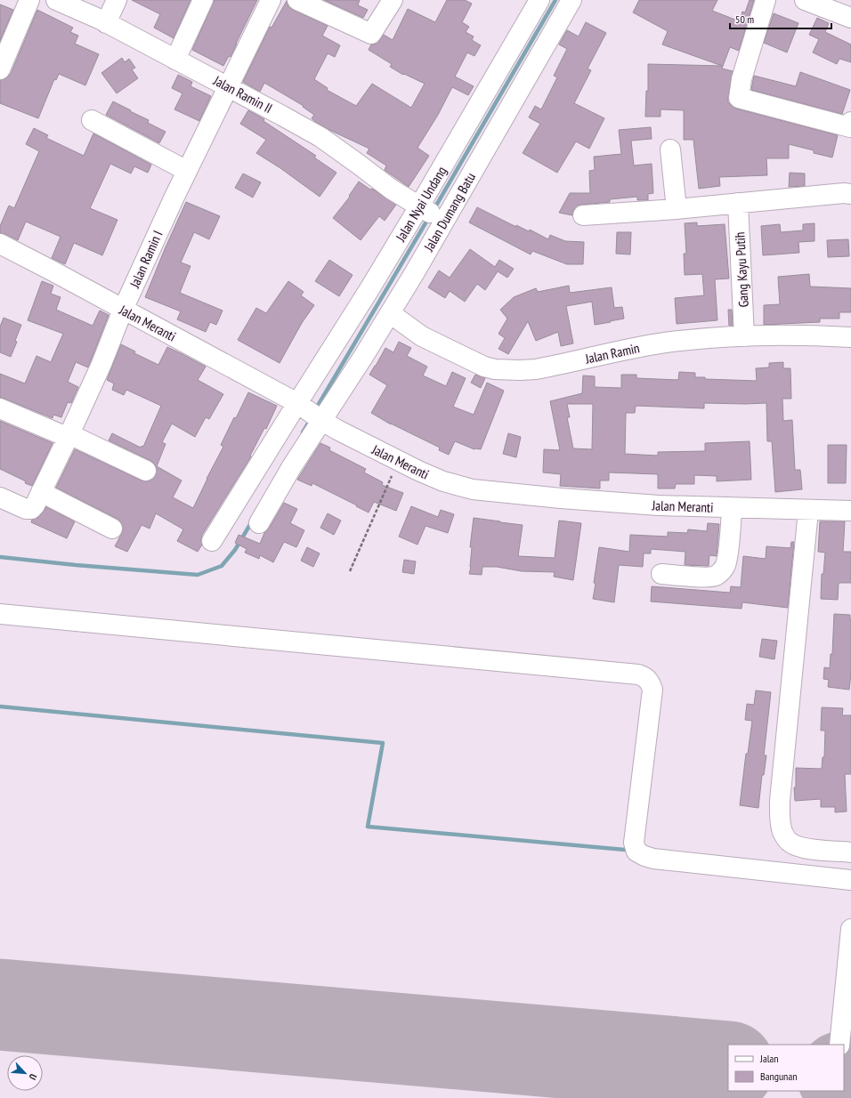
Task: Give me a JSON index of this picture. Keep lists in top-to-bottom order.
{
  "streets": {
    "street": [
      "Jalan Ramin II",
      "Jalan Nyai Undang",
      "Jalan Dumang Batu",
      "Jalan Ramin I",
      "Gang Kayu Putih",
      "Jalan Meranti",
      "Jalan Ramin"
    ]
  },
  "crossings": [
    ["Jalan Ramin II", "Jalan Nyai Undang"],
    ["Jalan Ramin II", "Jalan Dumang Batu"],
    ["Jalan Ramin II", "Jalan Ramin I"],
    ["Jalan Nyai Undang", "Jalan Dumang Batu"],
    ["Jalan Nyai Undang", "Jalan Meranti"],
    ["Jalan Dumang Batu", "Jalan Meranti"],
    ["Jalan Dumang Batu", "Jalan Ramin"],
    ["Jalan Ramin I", "Jalan Meranti"],
    ["Gang Kayu Putih", "Jalan Ramin"]
  ],
  "legend": ["Jalan", "Bangunan"],
  "scale_bar": "50 m",
  "north": "bottom right"
}
